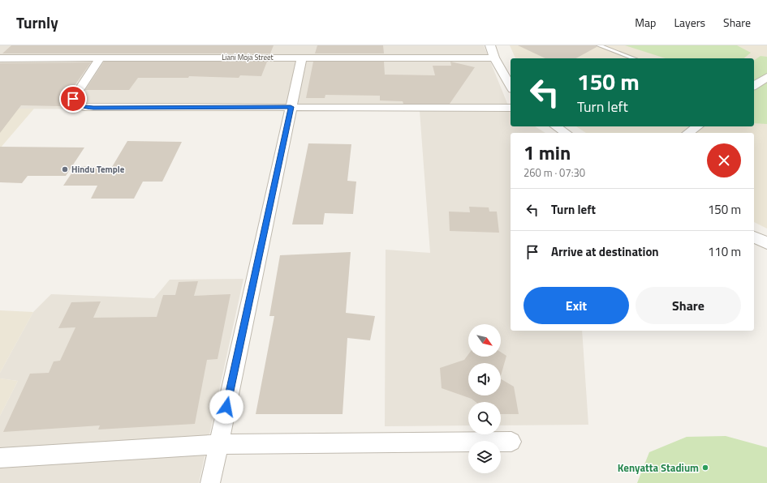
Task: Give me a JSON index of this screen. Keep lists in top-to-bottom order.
{
  "streets": {
    "street": ["Liani Moja Street"]
  },
  "places": ["Hindu Temple", "Kenyatta Stadium"],
  "north": "bottom right",
  "page": {
    "header": "Turnly",
    "nav": ["Map", "Layers", "Share"],
    "turn": ["150 m", "Turn left"],
    "heading": ["1 min", "260 m · 07:30"],
    "list": [
      {
        "name": "Turn left",
        "value": "150 m"
      },
      {
        "name": "Arrive at destination",
        "value": "110 m"
      }
    ],
    "buttons": ["Exit", "Share"]
  }
}
